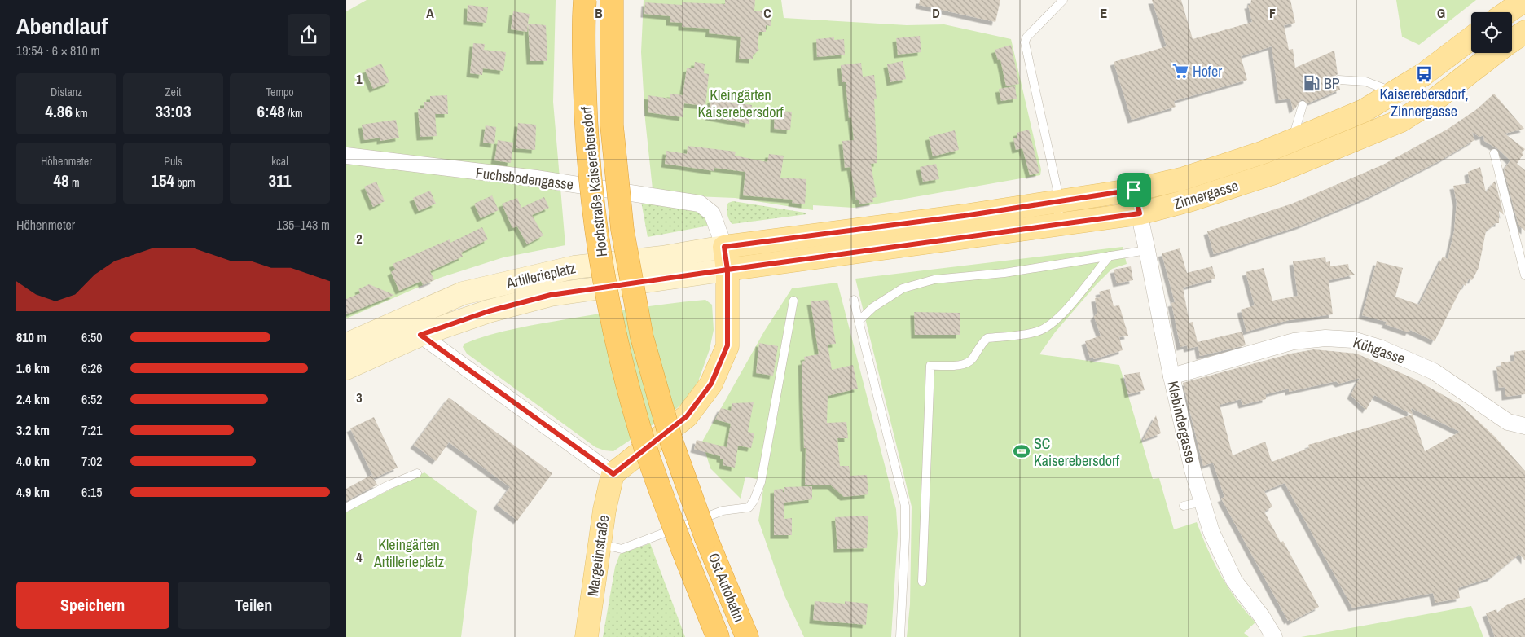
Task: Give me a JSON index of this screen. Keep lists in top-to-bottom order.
{
  "streets": {
    "highway": ["Hochstraße Kaiserebersdorf", "Ost Autobahn"],
    "main road": ["Zinnergasse", "Artillerieplatz", "Margetinstraße"],
    "street": ["Fuchsbodengasse", "Kühgasse", "Klebindergasse"]
  },
  "crossings": [
    ["Fuchsbodengasse", "Zinnergasse"],
    ["Fuchsbodengasse", "Artillerieplatz"],
    ["Hochstraße Kaiserebersdorf", "Ost Autobahn"],
    ["Zinnergasse", "Artillerieplatz"],
    ["Zinnergasse", "Klebindergasse"],
    ["Kühgasse", "Klebindergasse"]
  ],
  "parks": ["Kleingärten Kaiserebersdorf", "Kleingärten Artillerieplatz"],
  "places": {
    "supermarket": ["Hofer"],
    "bus stop": ["Kaiserebersdorf, Zinnergasse"],
    "fuel station": ["BP"],
    "sports": ["SC Kaiserebersdorf"]
  },
  "page": {
    "heading": ["Abendlauf", "19:54 · 6 × 810 m"],
    "stats": [
      ["Distanz", "4.86 km"],
      ["Zeit", "33:03"],
      ["Tempo", "6:48 /km"],
      ["Höhenmeter", "48 m"],
      ["Puls", "154 bpm"],
      ["kcal", "311"]
    ],
    "chart": ["Höhenmeter", "135–143 m"],
    "list": [
      {
        "name": "810 m",
        "note": "6:50"
      },
      {
        "name": "1.6 km",
        "note": "6:26"
      },
      {
        "name": "2.4 km",
        "note": "6:52"
      },
      {
        "name": "3.2 km",
        "note": "7:21"
      },
      {
        "name": "4.0 km",
        "note": "7:02"
      },
      {
        "name": "4.9 km",
        "note": "6:15"
      }
    ],
    "buttons": ["Speichern", "Teilen"]
  },
  "grid": {
    "columns": [
      "A",
      "B",
      "C",
      "D",
      "E",
      "F",
      "G"
    ],
    "rows": [
      "1",
      "2",
      "3",
      "4"
    ]
  }
}
